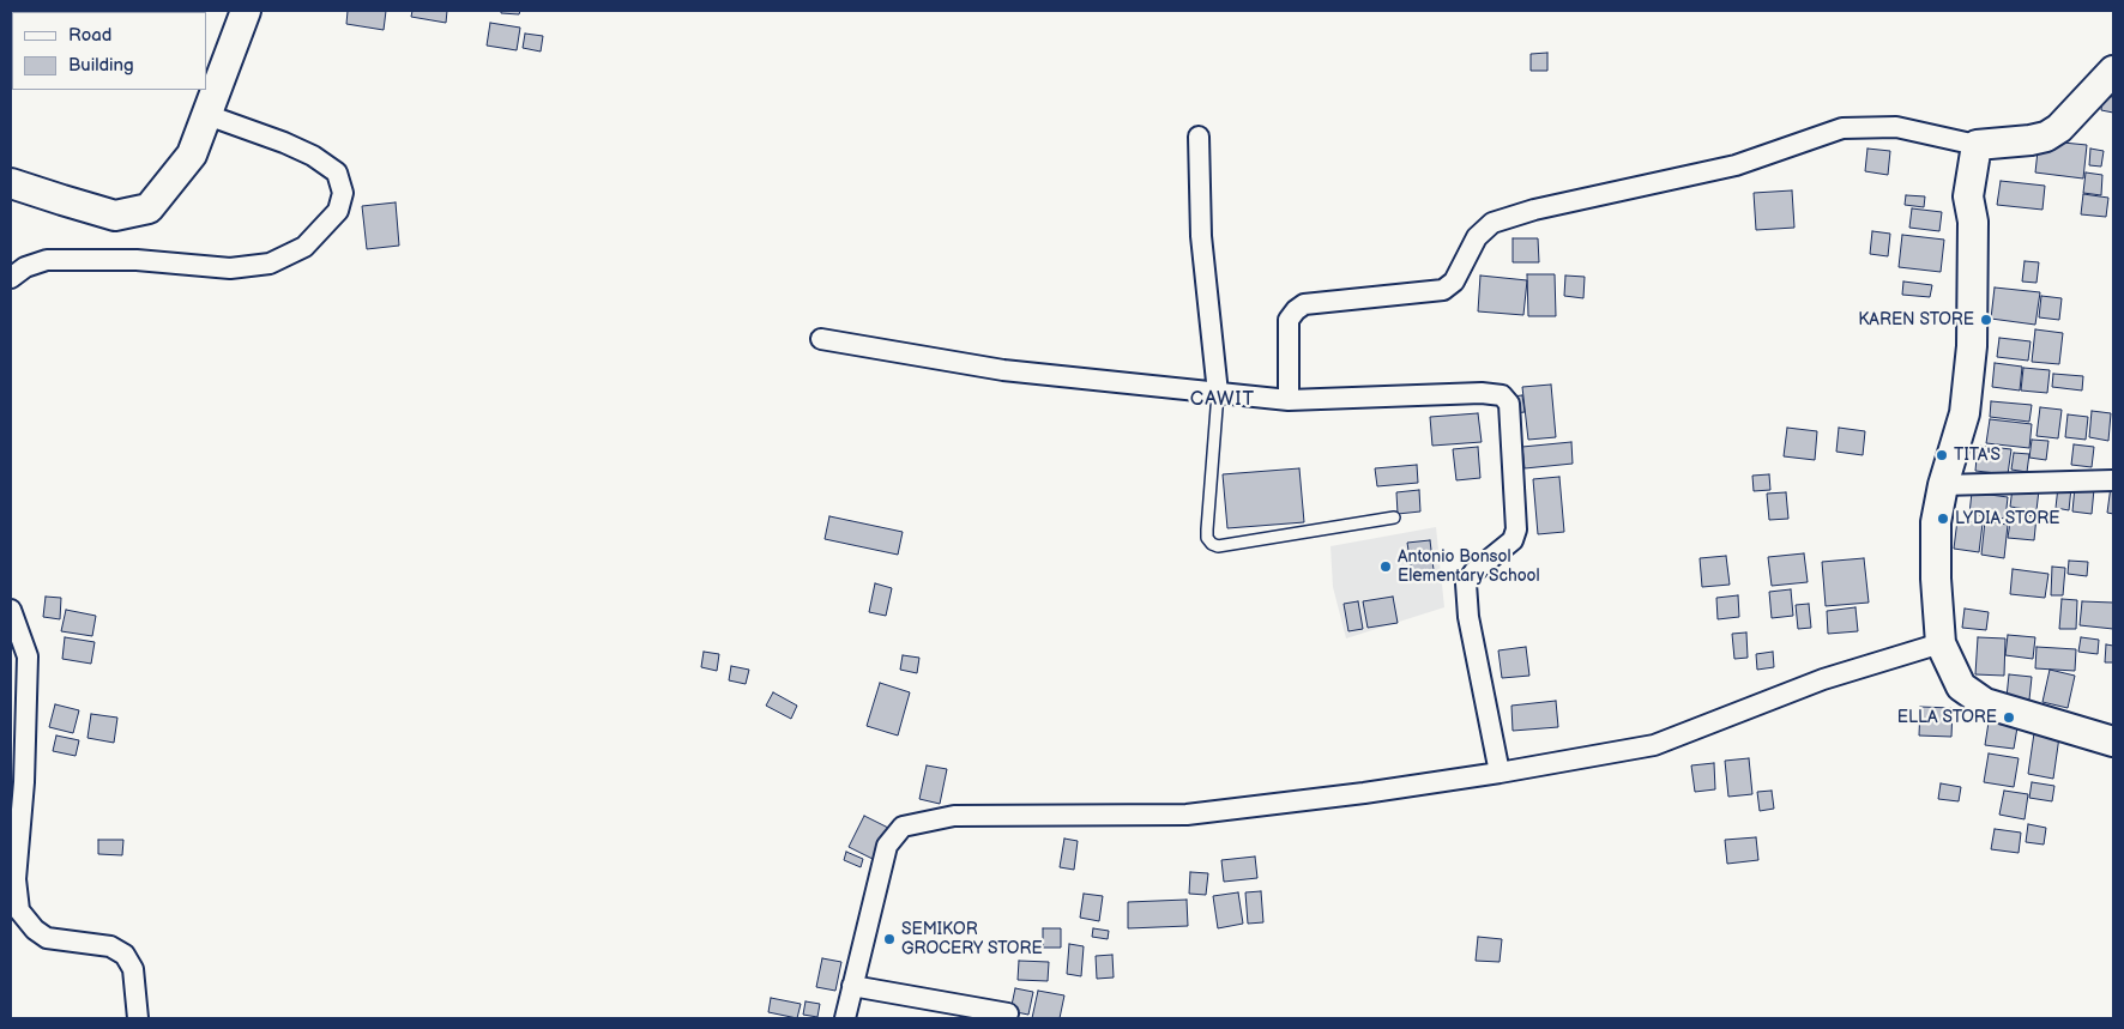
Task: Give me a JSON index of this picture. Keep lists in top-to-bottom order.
{
  "districts": ["CAWIT"],
  "places": [
    "KAREN STORE",
    "TITA'S",
    "LYDIA STORE",
    "Antonio Bonsol Elementary School",
    "ELLA STORE",
    "SEMIKOR GROCERY STORE"
  ],
  "legend": ["Road", "Building"]
}
